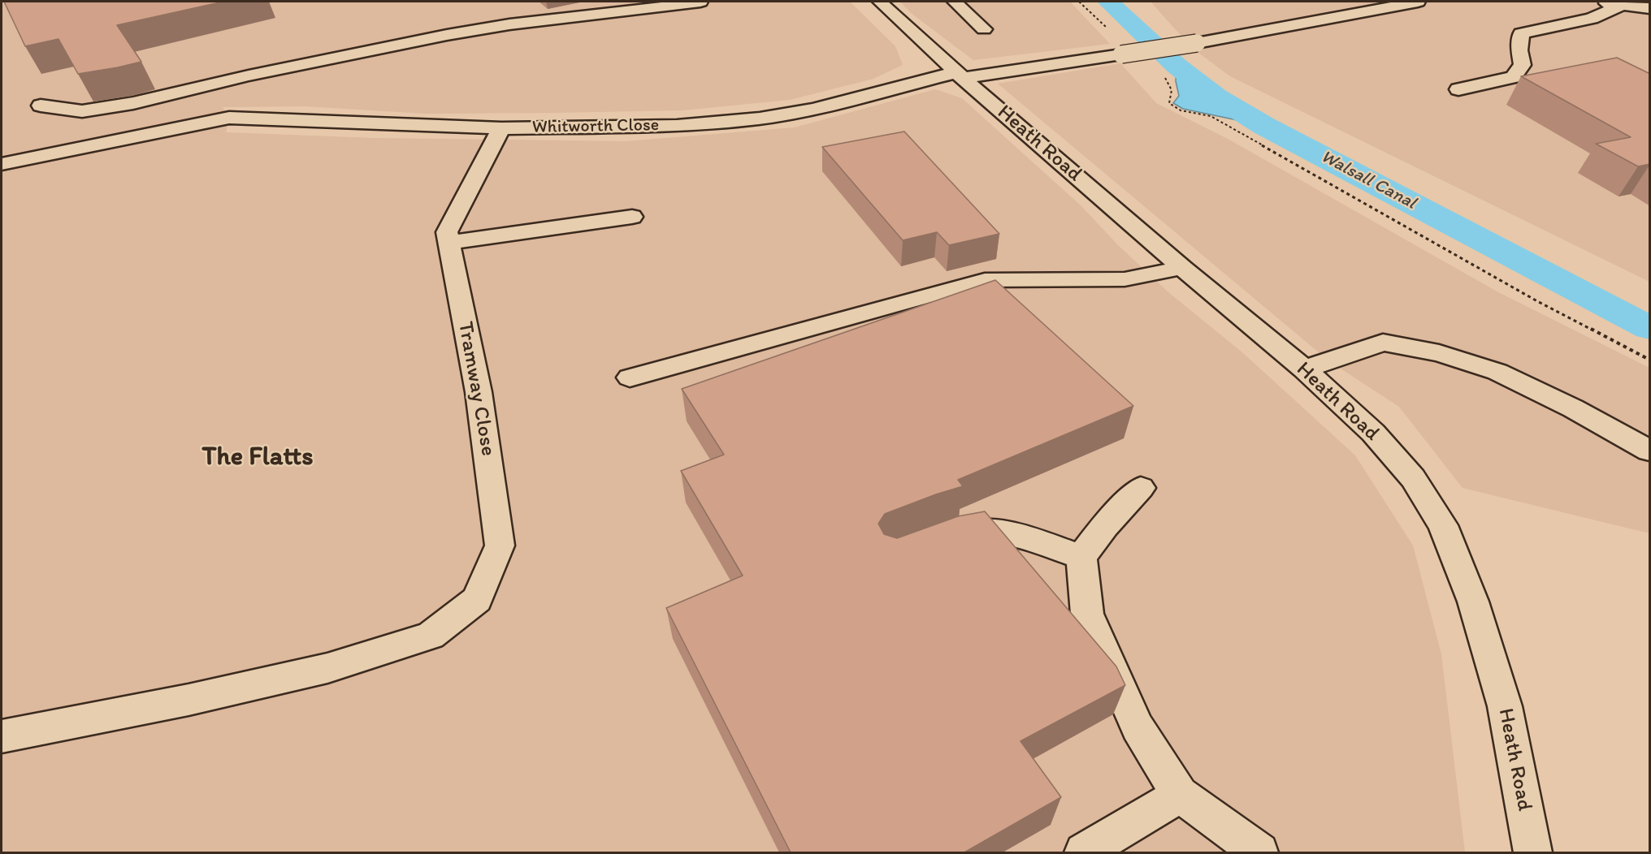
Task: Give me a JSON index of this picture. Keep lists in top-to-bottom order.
{
  "streets": {
    "street": ["Whitworth Close", "Heath Road", "Tramway Close"]
  },
  "crossings": [
    ["Whitworth Close", "Heath Road"],
    ["Whitworth Close", "Tramway Close"]
  ],
  "districts": ["The Flatts"],
  "water": ["Walsall Canal"]
}
